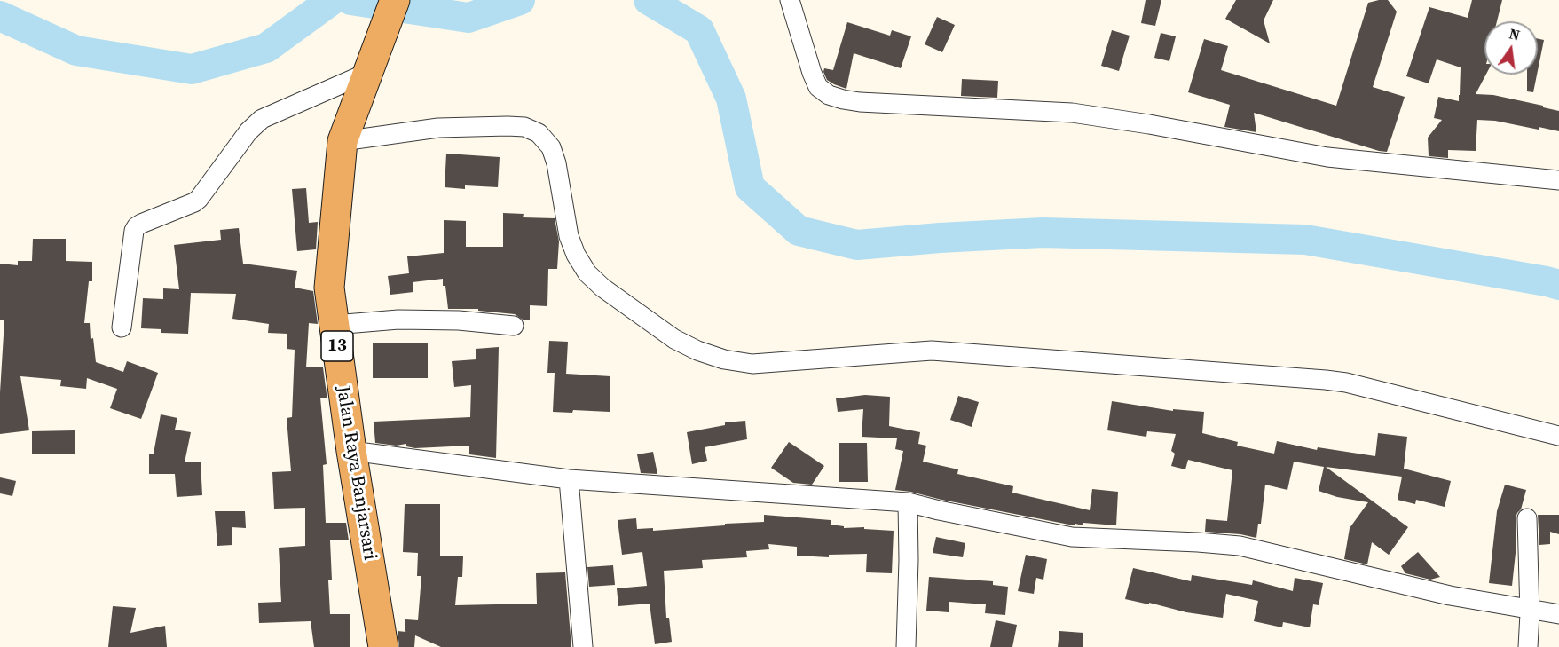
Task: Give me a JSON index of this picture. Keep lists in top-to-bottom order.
{
  "streets": {
    "highway": ["13", "Jalan Raya Banjarsari"]
  },
  "crossings": [
    ["13", "Jalan Raya Banjarsari"]
  ],
  "north": "top"
}
